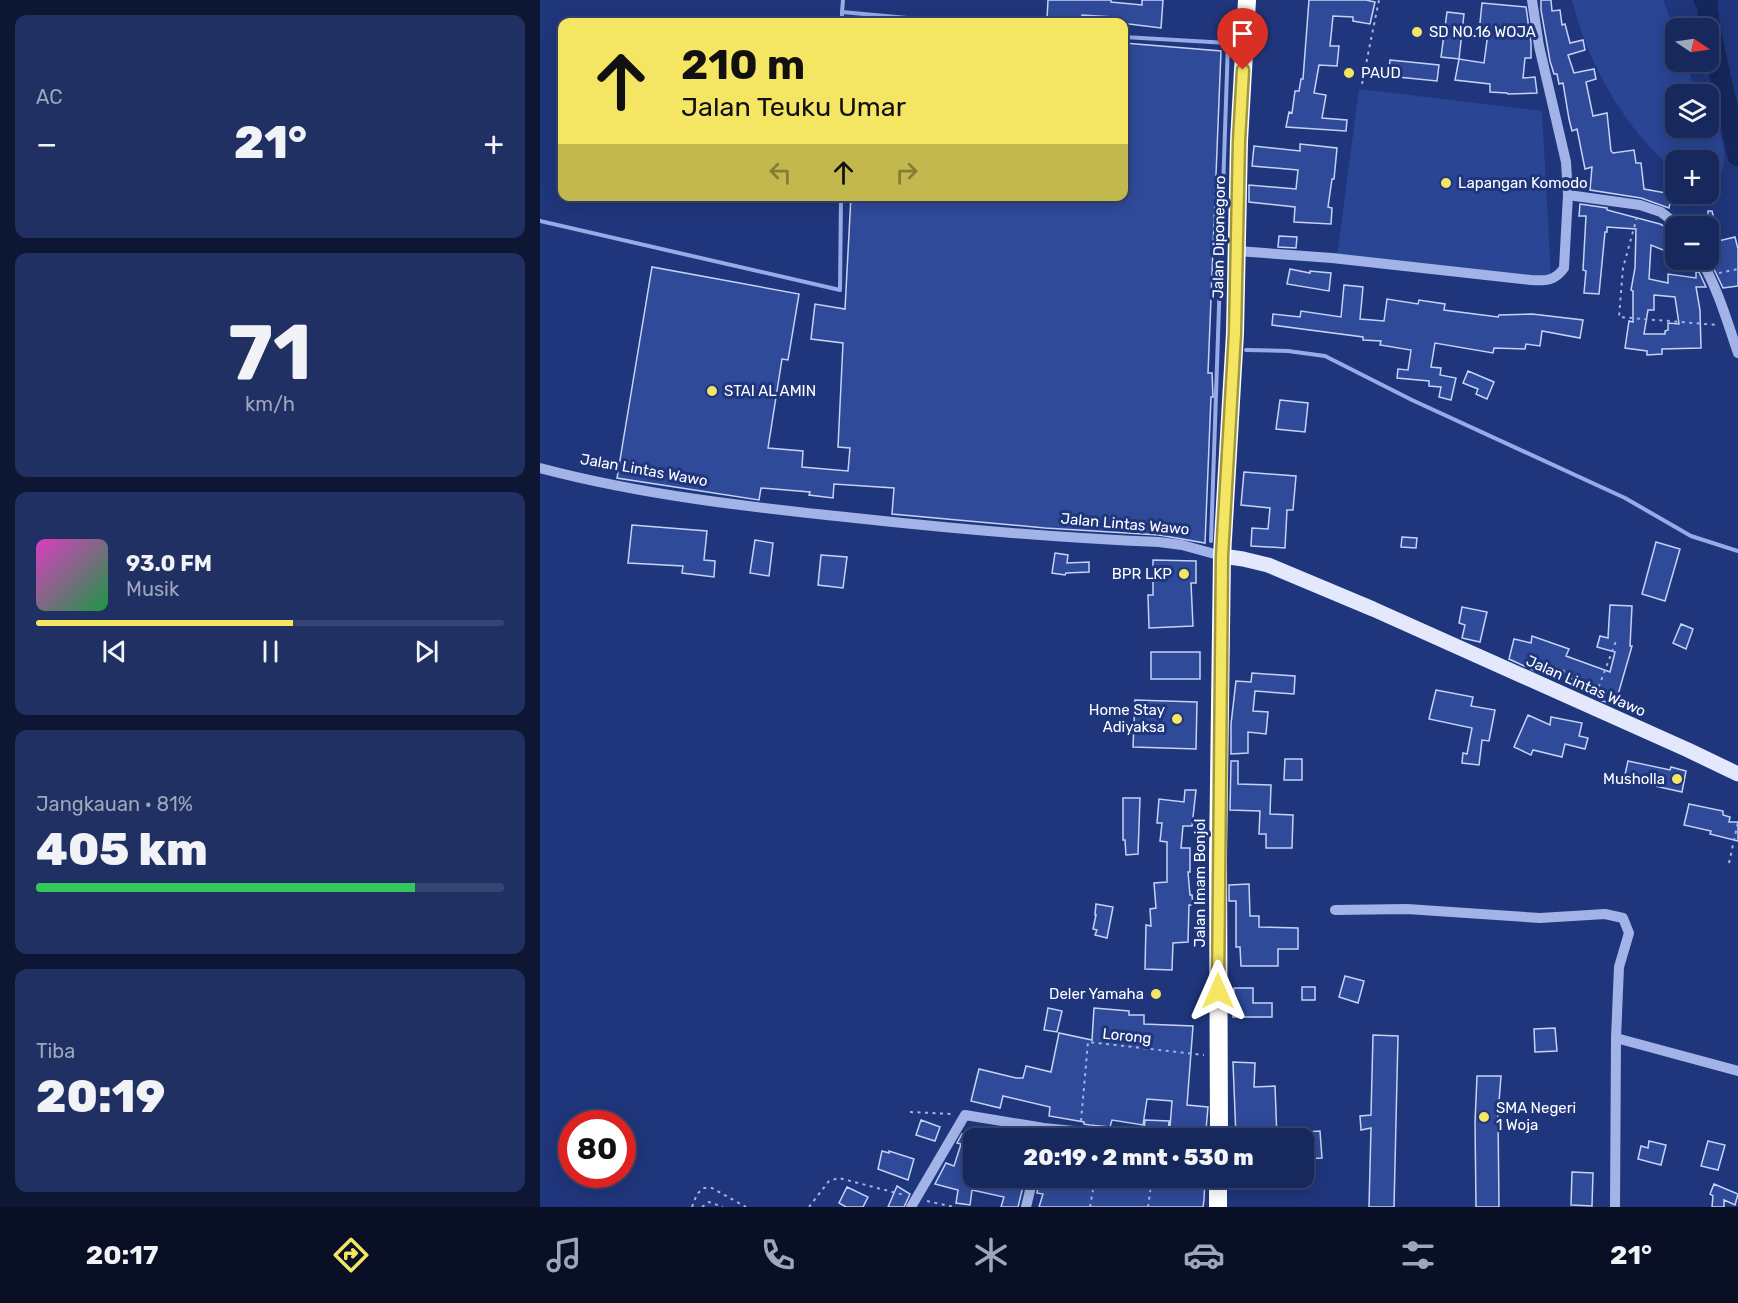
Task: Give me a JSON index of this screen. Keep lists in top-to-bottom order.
{
  "streets": {
    "highway": ["Jalan Diponegoro", "Jalan Imam Bonjol"],
    "main road": ["Jalan Lintas Wawo"],
    "path": ["Lorong"]
  },
  "crossings": [
    ["Jalan Diponegoro", "Jalan Lintas Wawo"],
    ["Jalan Diponegoro", "Jalan Imam Bonjol"],
    ["Jalan Lintas Wawo", "Jalan Imam Bonjol"],
    ["Jalan Imam Bonjol", "Lorong"]
  ],
  "places": [
    "SD NO.16 WOJA",
    "PAUD",
    "Lapangan Komodo",
    "STAI AL AMIN",
    "BPR LKP",
    "Home Stay Adiyaksa",
    "Musholla",
    "Deler Yamaha",
    "SMA Negeri 1 Woja"
  ],
  "north": "right",
  "page": {
    "tile": [
      "AC",
      ["71", "km/h"],
      ["Jangkauan · 81%", "405 km"],
      ["Tiba", "20:19"]
    ],
    "map_buttons": ["+", "−"],
    "turn": ["210 m", "Jalan Teuku Umar"],
    "heat": ["−", "21°", "+"],
    "song": ["93.0 FM", "Musik"],
    "limit": "80",
    "trip": "20:19 · 2 mnt · 530 m",
    "tabs": ["20:17", "21°"]
  }
}
